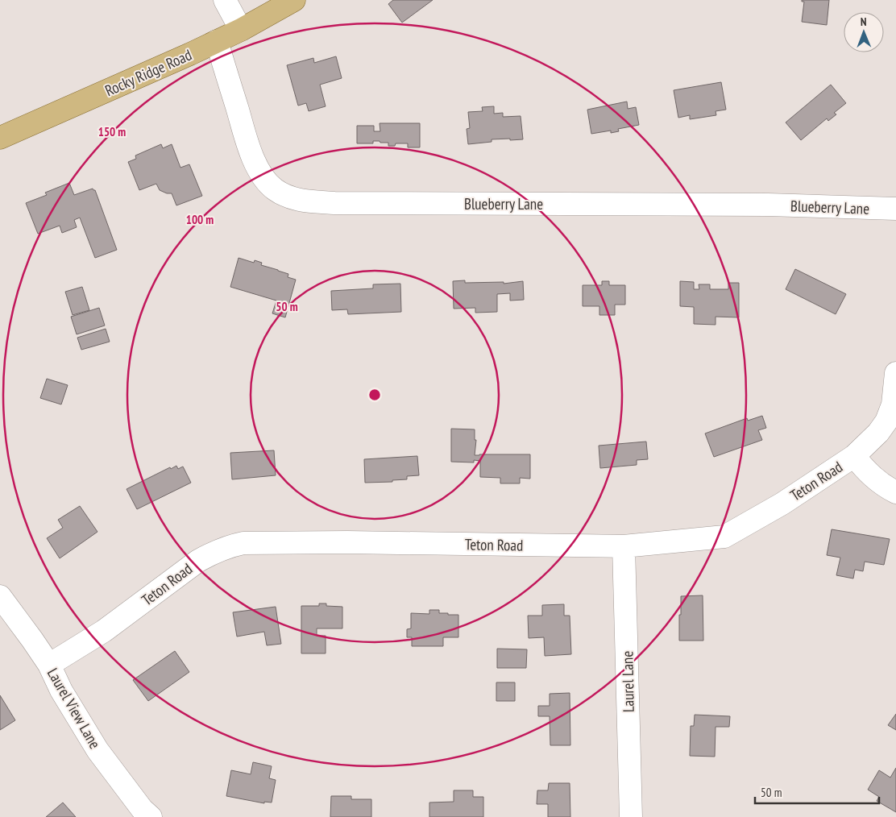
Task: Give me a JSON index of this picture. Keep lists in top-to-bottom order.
{
  "streets": {
    "main road": ["Rocky Ridge Road"],
    "street": [
      "Blueberry Lane",
      "Teton Road",
      "Laurel Lane",
      "Laurel View Lane"
    ]
  },
  "crossings": [
    ["Rocky Ridge Road", "Blueberry Lane"],
    ["Teton Road", "Laurel Lane"],
    ["Teton Road", "Laurel View Lane"]
  ],
  "scale_bar": "50 m",
  "north": "top",
  "rings": ["150 m", "100 m", "50 m"]
}
